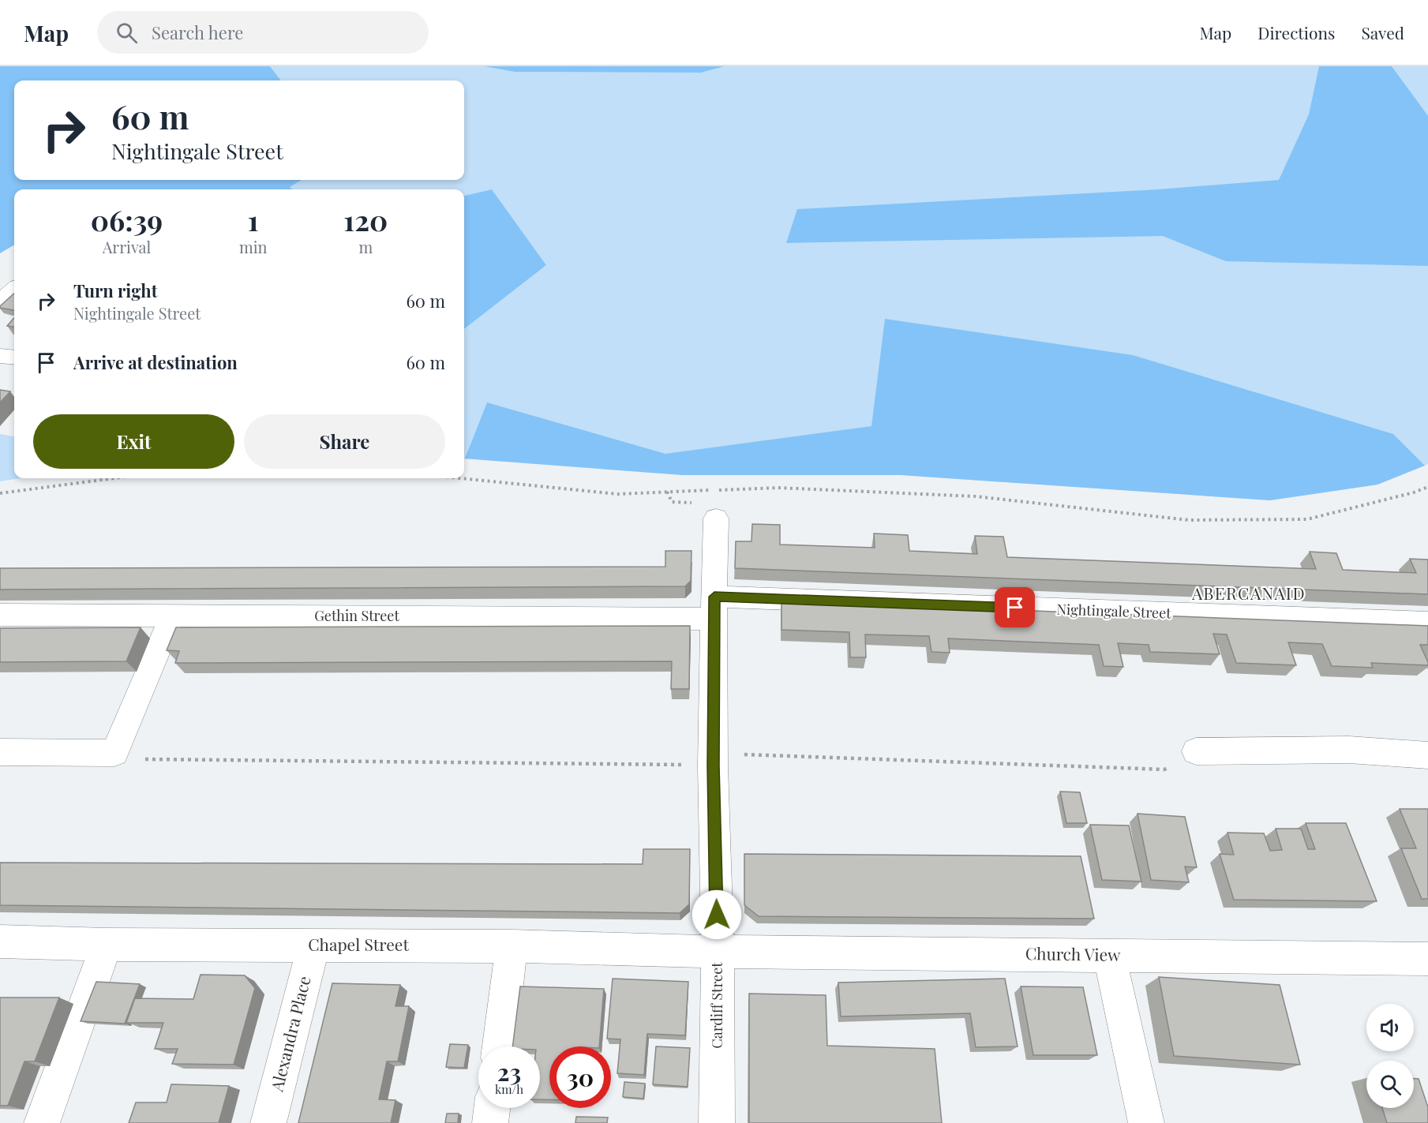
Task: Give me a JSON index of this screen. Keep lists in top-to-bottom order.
{
  "streets": {
    "street": [
      "Nightingale Street",
      "Gethin Street",
      "Chapel Street",
      "Church View",
      "Cardiff Street",
      "Alexandra Place"
    ]
  },
  "crossings": [
    ["Nightingale Street", "Gethin Street"],
    ["Nightingale Street", "Cardiff Street"],
    ["Gethin Street", "Cardiff Street"],
    ["Chapel Street", "Church View"],
    ["Chapel Street", "Cardiff Street"],
    ["Chapel Street", "Alexandra Place"],
    ["Church View", "Cardiff Street"]
  ],
  "districts": ["ABERCANAID"],
  "page": {
    "header": "Map",
    "search": "Search here",
    "nav": ["Map", "Directions", "Saved"],
    "turn": ["60 m", "Nightingale Street"],
    "eta": [
      "06:39",
      "Arrival",
      "1",
      "min",
      "120",
      "m"
    ],
    "list": [
      {
        "name": "Turn right",
        "note": "Nightingale Street",
        "value": "60 m"
      },
      {
        "name": "Arrive at destination",
        "value": "60 m"
      }
    ],
    "buttons": ["Exit", "Share"],
    "speed": "23 km/h",
    "limit": "30"
  }
}
